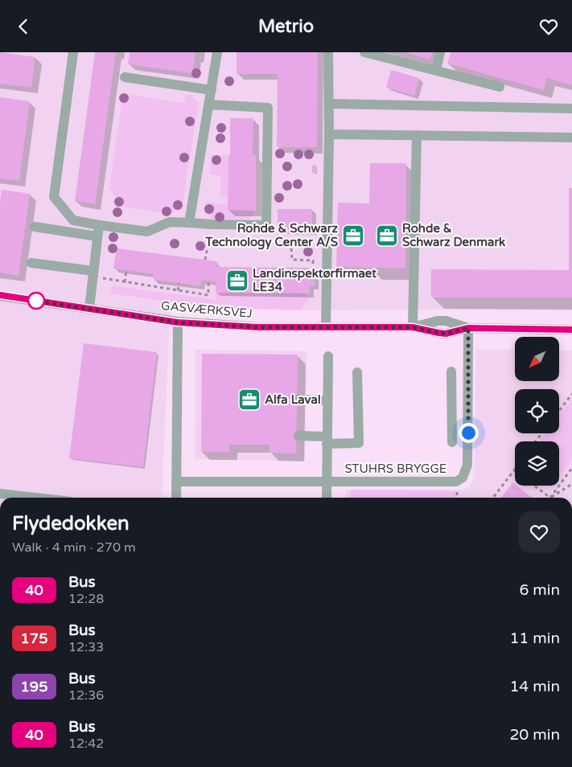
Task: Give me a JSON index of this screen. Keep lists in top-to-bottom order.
{
  "streets": {
    "street": ["GASVÆRKSVEJ", "STUHRS BRYGGE"]
  },
  "crossings": [
    ["GASVÆRKSVEJ", "STUHRS BRYGGE"]
  ],
  "places": {
    "office": [
      "Rohde & Schwarz Technology Center A/S",
      "Rohde & Schwarz Denmark",
      "Landinspektørfirmaet LE34",
      "Alfa Laval"
    ]
  },
  "lines": ["bus line 40"],
  "north": "bottom left",
  "page": {
    "header": "Metrio",
    "heading": ["Flydedokken", "Walk · 4 min · 270 m"],
    "list": [
      {
        "mark": "40",
        "name": "Bus",
        "note": "12:28",
        "value": "6 min"
      },
      {
        "mark": "175",
        "name": "Bus",
        "note": "12:33",
        "value": "11 min"
      },
      {
        "mark": "195",
        "name": "Bus",
        "note": "12:36",
        "value": "14 min"
      },
      {
        "mark": "40",
        "name": "Bus",
        "note": "12:42",
        "value": "20 min"
      }
    ]
  }
}
